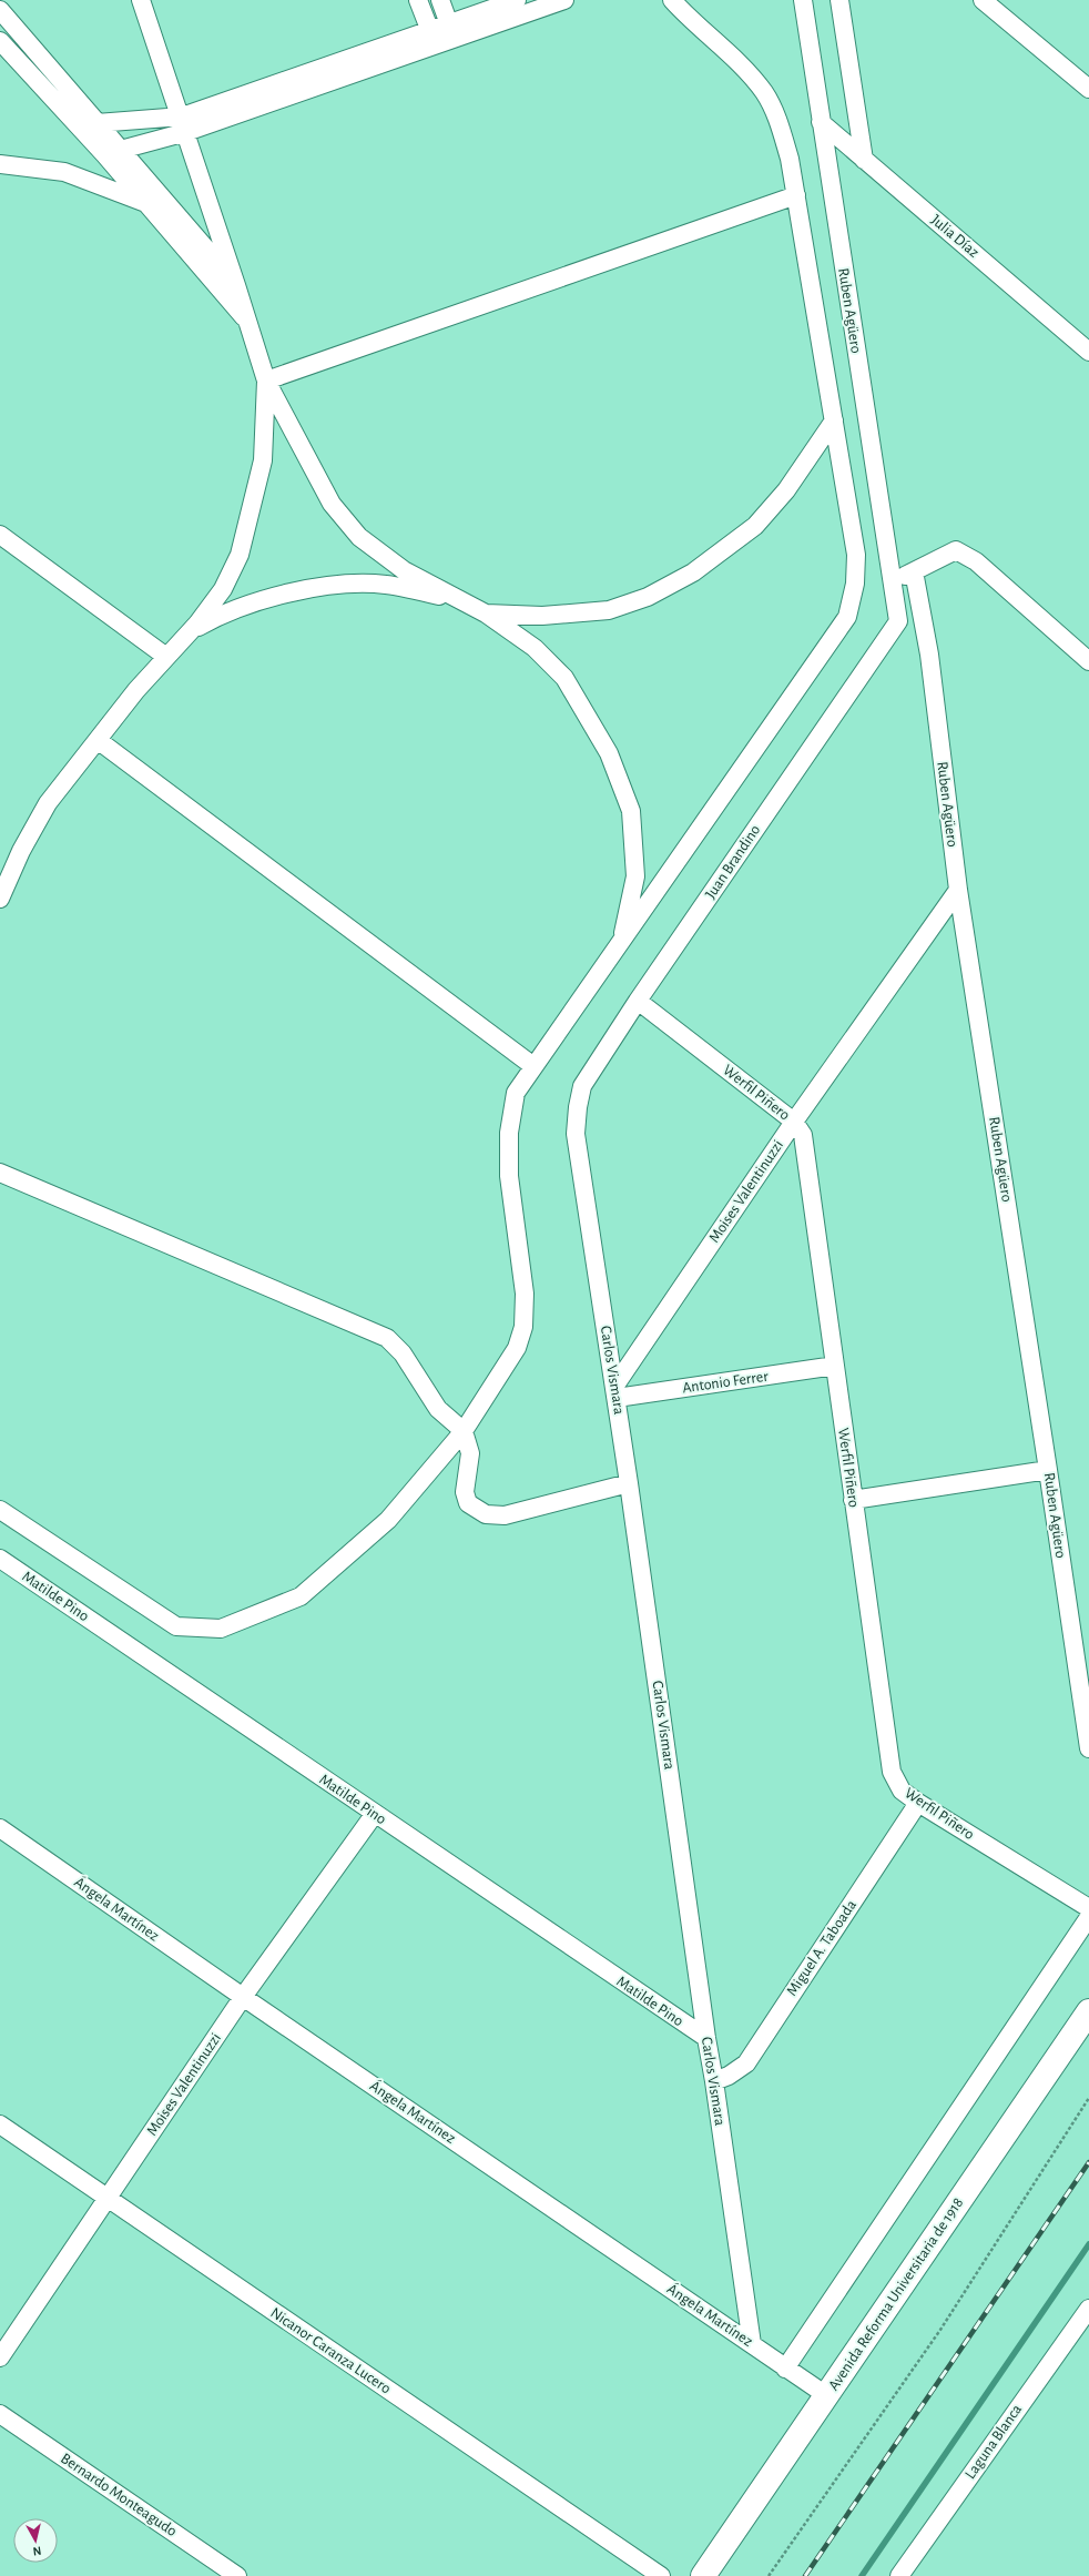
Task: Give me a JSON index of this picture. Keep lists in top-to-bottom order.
{
  "streets": {
    "main road": ["Avenida Reforma Universitaria de 1918"],
    "street": [
      "Julia Díaz",
      "Ruben Agüero",
      "Juan Brandino",
      "Werfil Piñero",
      "Moises Valentinuzzi",
      "Carlos Vismara",
      "Antonio Ferrer",
      "Matilde Pino",
      "Ángela Martínez",
      "Miguel A. Taboada",
      "Nicanor Caranza Lucero",
      "Laguna Blanca",
      "Bernardo Monteagudo"
    ]
  },
  "crossings": [
    ["Julia Díaz", "Ruben Agüero"],
    ["Ruben Agüero", "Juan Brandino"],
    ["Ruben Agüero", "Moises Valentinuzzi"],
    ["Juan Brandino", "Werfil Piñero"],
    ["Juan Brandino", "Carlos Vismara"],
    ["Werfil Piñero", "Moises Valentinuzzi"],
    ["Werfil Piñero", "Antonio Ferrer"],
    ["Werfil Piñero", "Miguel A. Taboada"],
    ["Moises Valentinuzzi", "Carlos Vismara"],
    ["Moises Valentinuzzi", "Antonio Ferrer"],
    ["Moises Valentinuzzi", "Matilde Pino"],
    ["Moises Valentinuzzi", "Ángela Martínez"],
    ["Moises Valentinuzzi", "Nicanor Caranza Lucero"],
    ["Carlos Vismara", "Antonio Ferrer"],
    ["Carlos Vismara", "Matilde Pino"],
    ["Carlos Vismara", "Ángela Martínez"],
    ["Carlos Vismara", "Miguel A. Taboada"],
    ["Ángela Martínez", "Avenida Reforma Universitaria de 1918"]
  ],
  "north": "bottom"
}
